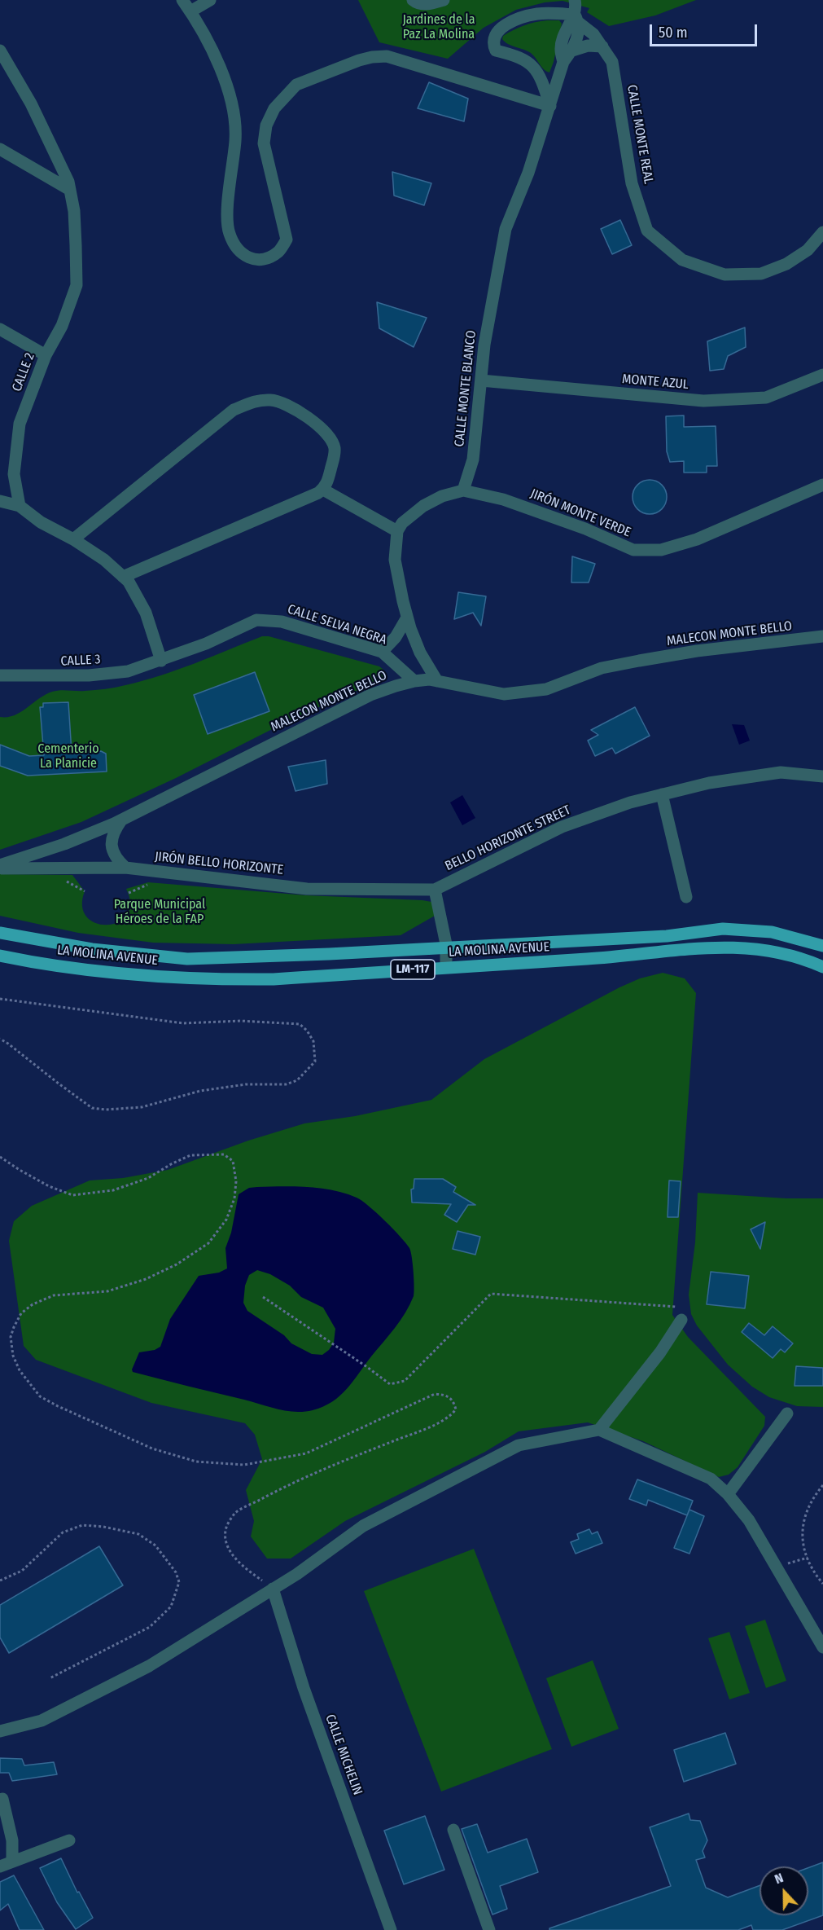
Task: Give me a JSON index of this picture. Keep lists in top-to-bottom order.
{
  "streets": {
    "main road": ["LA MOLINA AVENUE", "LM-117"],
    "street": [
      "CALLE MONTE REAL",
      "CALLE 2",
      "MONTE AZUL",
      "CALLE MONTE BLANCO",
      "JIRÓN MONTE VERDE",
      "CALLE SELVA NEGRA",
      "MALECON MONTE BELLO",
      "CALLE 3",
      "BELLO HORIZONTE STREET",
      "JIRÓN BELLO HORIZONTE",
      "CALLE MICHELIN"
    ]
  },
  "crossings": [
    ["CALLE MONTE REAL", "CALLE MONTE BLANCO"],
    ["MONTE AZUL", "CALLE MONTE BLANCO"],
    ["CALLE MONTE BLANCO", "JIRÓN MONTE VERDE"],
    ["CALLE SELVA NEGRA", "MALECON MONTE BELLO"],
    ["CALLE SELVA NEGRA", "CALLE 3"],
    ["MALECON MONTE BELLO", "JIRÓN BELLO HORIZONTE"],
    ["BELLO HORIZONTE STREET", "JIRÓN BELLO HORIZONTE"]
  ],
  "parks": ["Jardines de la Paz La Molina", "Cementerio La Planicie", "Parque Municipal Héroes de la FAP"],
  "scale_bar": "50 m",
  "north": "top"
}
